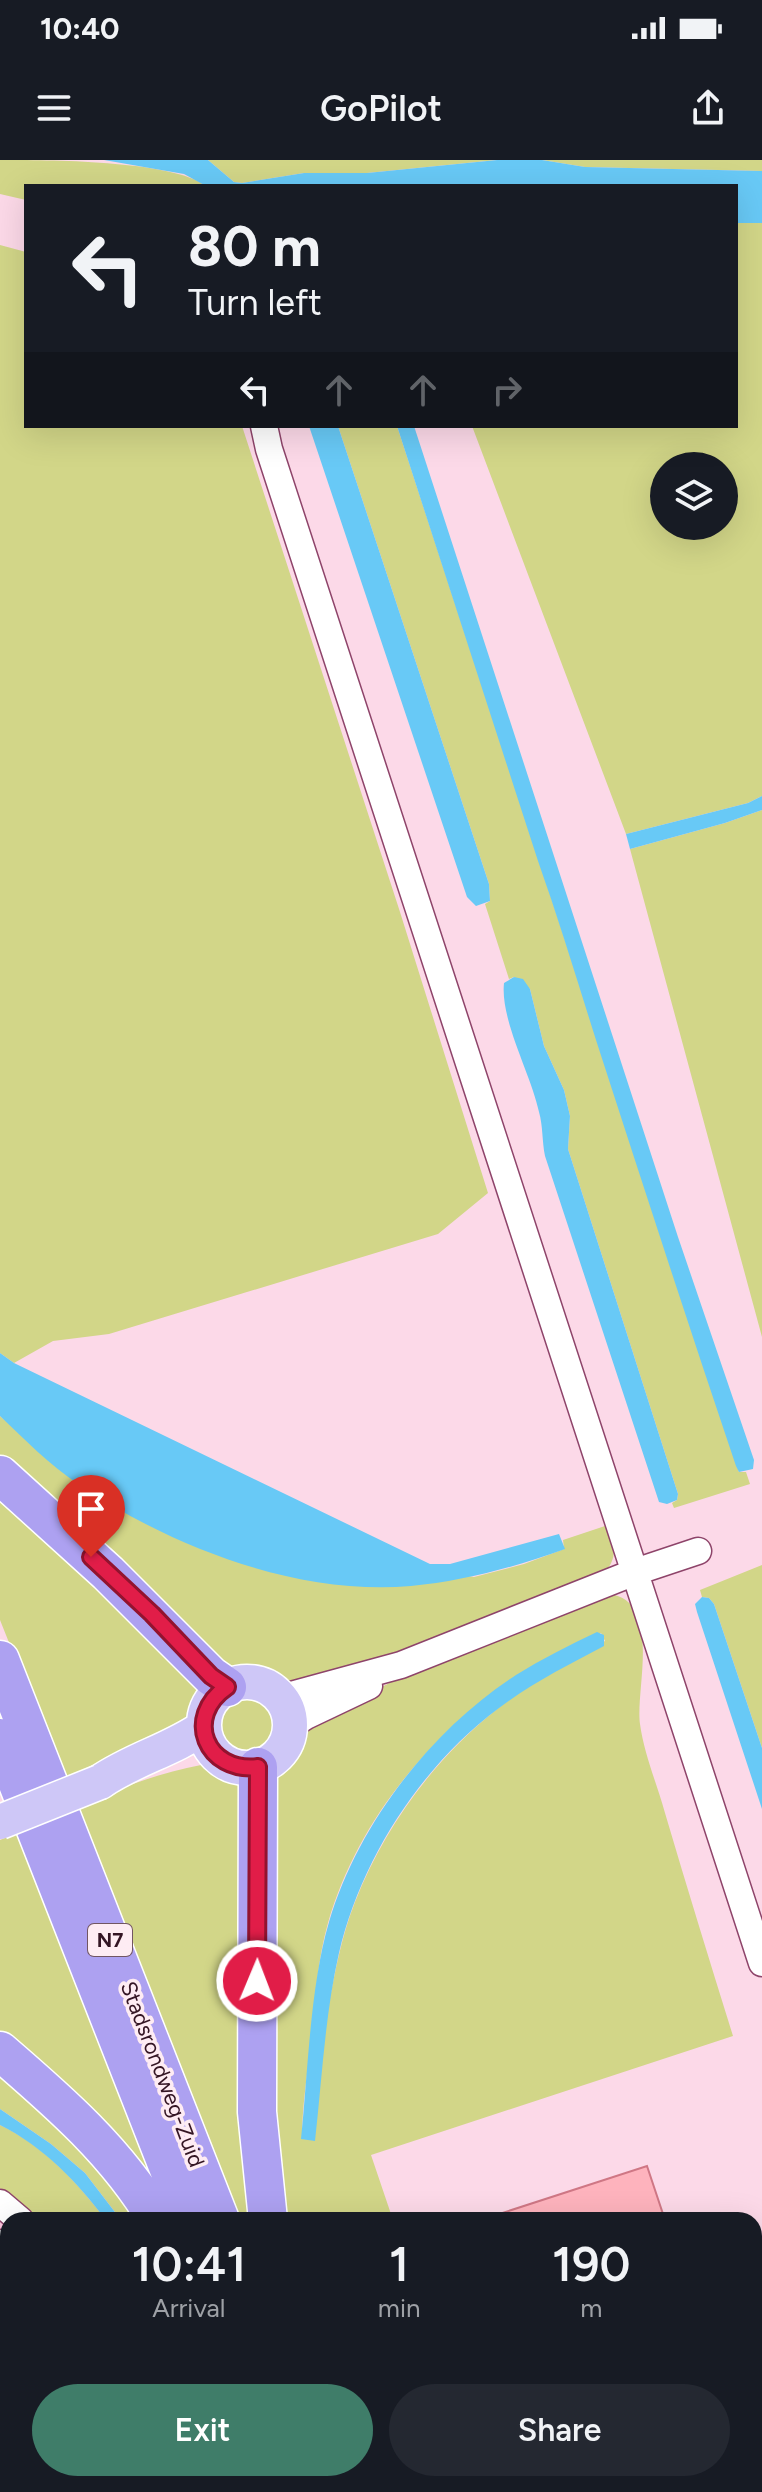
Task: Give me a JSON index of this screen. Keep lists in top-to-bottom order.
{
  "streets": {
    "highway": ["N7", "Stadsrondweg-Zuid"]
  },
  "page": {
    "status": "10:40",
    "header": "GoPilot",
    "turn": ["80 m", "Turn left"],
    "eta": [
      "10:41",
      "Arrival",
      "1",
      "min",
      "190",
      "m"
    ],
    "buttons": ["Exit", "Share"]
  }
}
